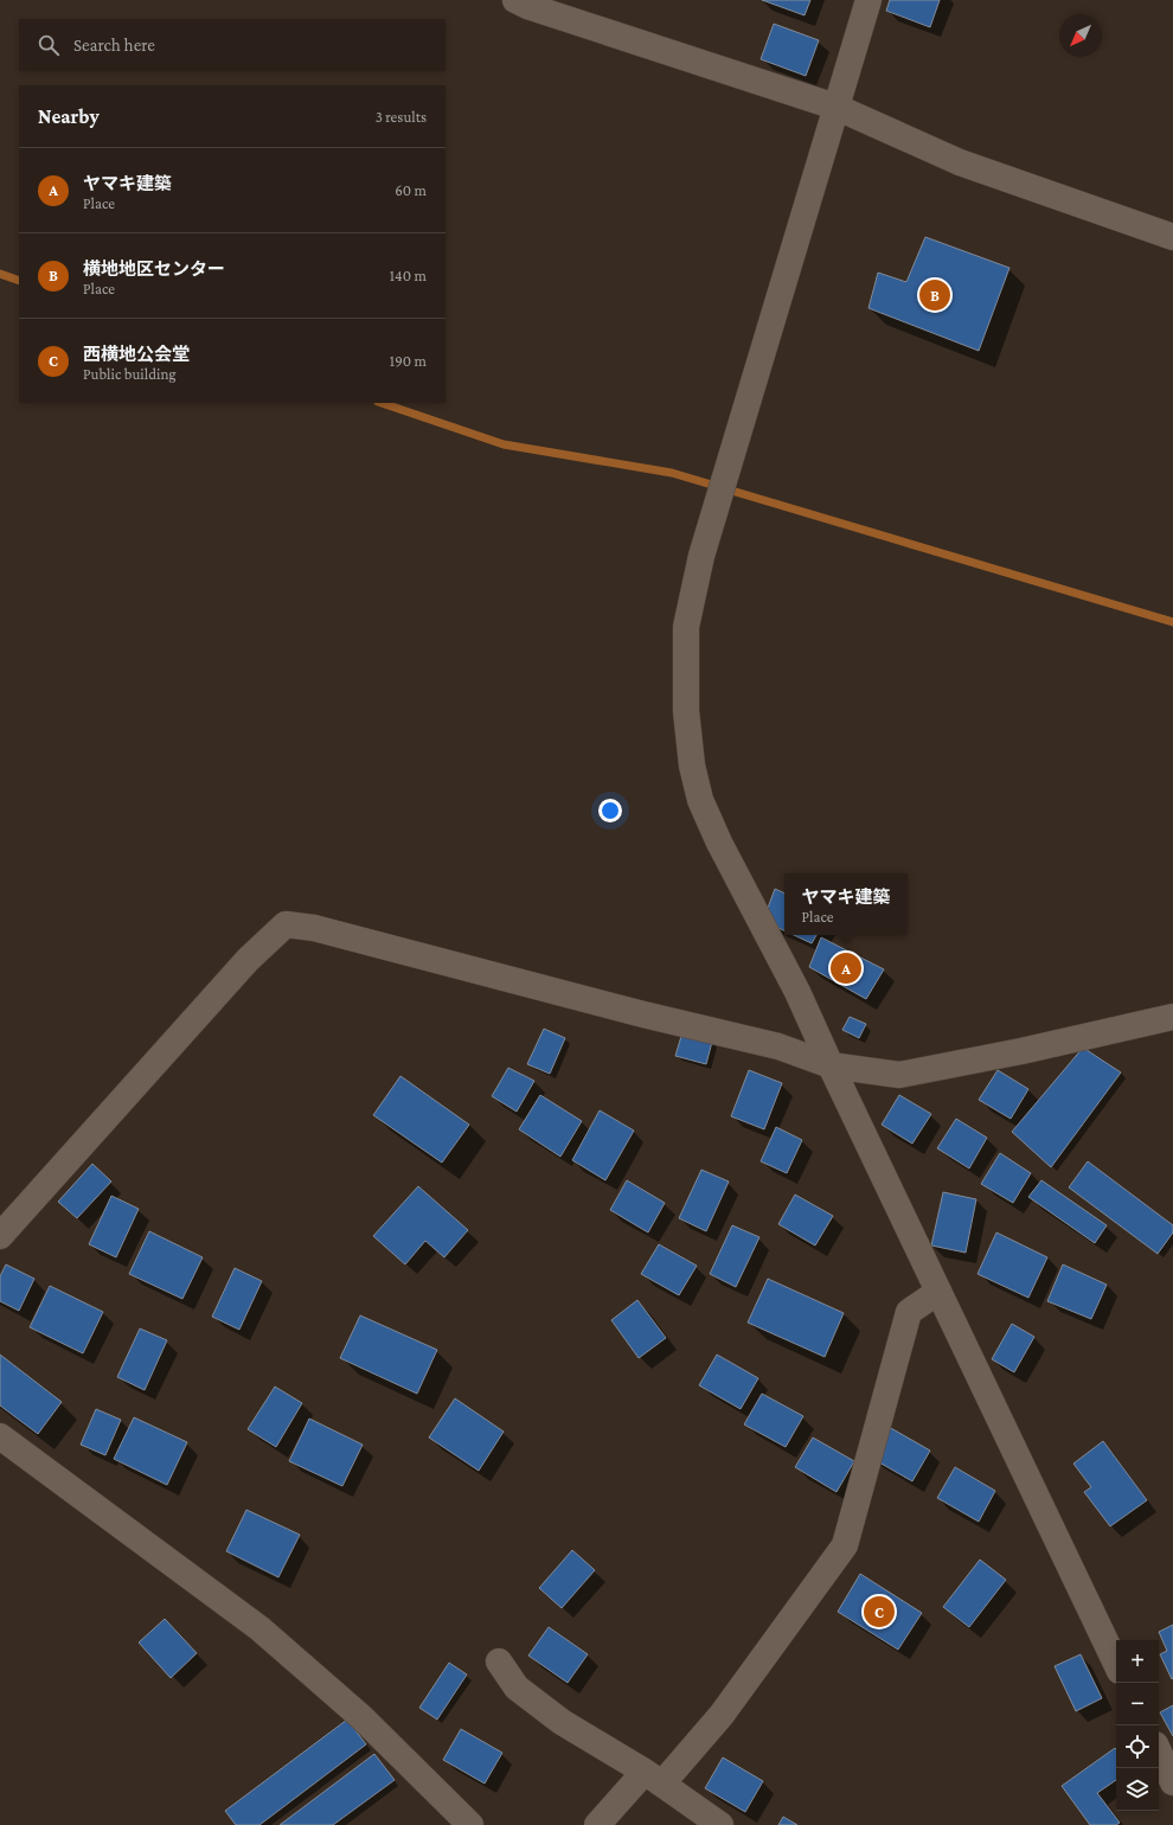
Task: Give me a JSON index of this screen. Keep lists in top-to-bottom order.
{
  "north": "bottom left",
  "page": {
    "search": "Search here",
    "heading": ["Nearby", "3 results"],
    "list": [
      {
        "mark": "A",
        "name": "ヤマキ建築",
        "note": "Place",
        "value": "60 m"
      },
      {
        "mark": "B",
        "name": "横地地区センター",
        "note": "Place",
        "value": "140 m"
      },
      {
        "mark": "C",
        "name": "西横地公会堂",
        "note": "Public building",
        "value": "190 m"
      }
    ],
    "pins": ["B", "A", "C"],
    "popup": ["ヤマキ建築", "Place"],
    "map_buttons": ["+", "−"]
  }
}
